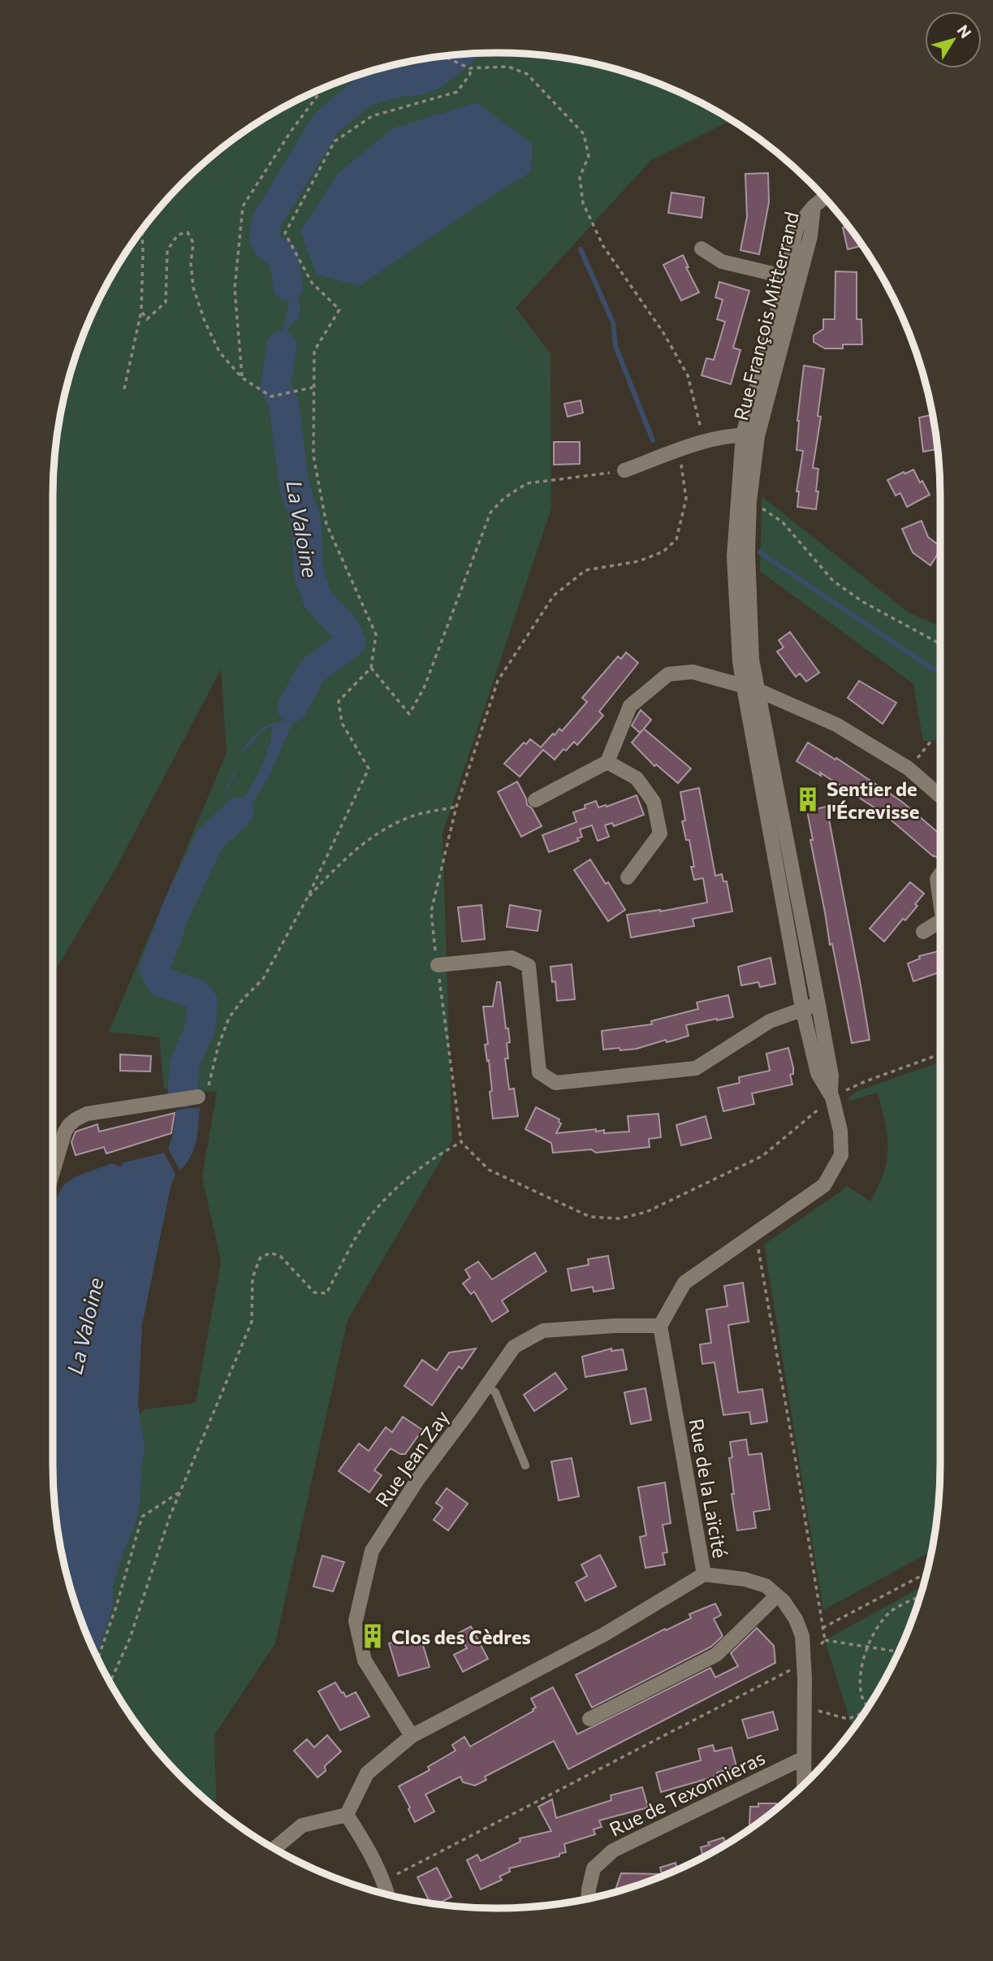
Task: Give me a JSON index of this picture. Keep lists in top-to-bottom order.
{
  "streets": {
    "street": [
      "Rue François Mitterrand",
      "Rue Jean Zay",
      "Rue de la Laïcité",
      "Rue de Texonnieras"
    ]
  },
  "crossings": [
    ["Rue Jean Zay", "Rue de la Laïcité"]
  ],
  "water": ["La Valoine"],
  "places": {
    "building": ["Sentier de l'Écrevisse", "Clos des Cèdres"]
  },
  "north": "top right"
}
